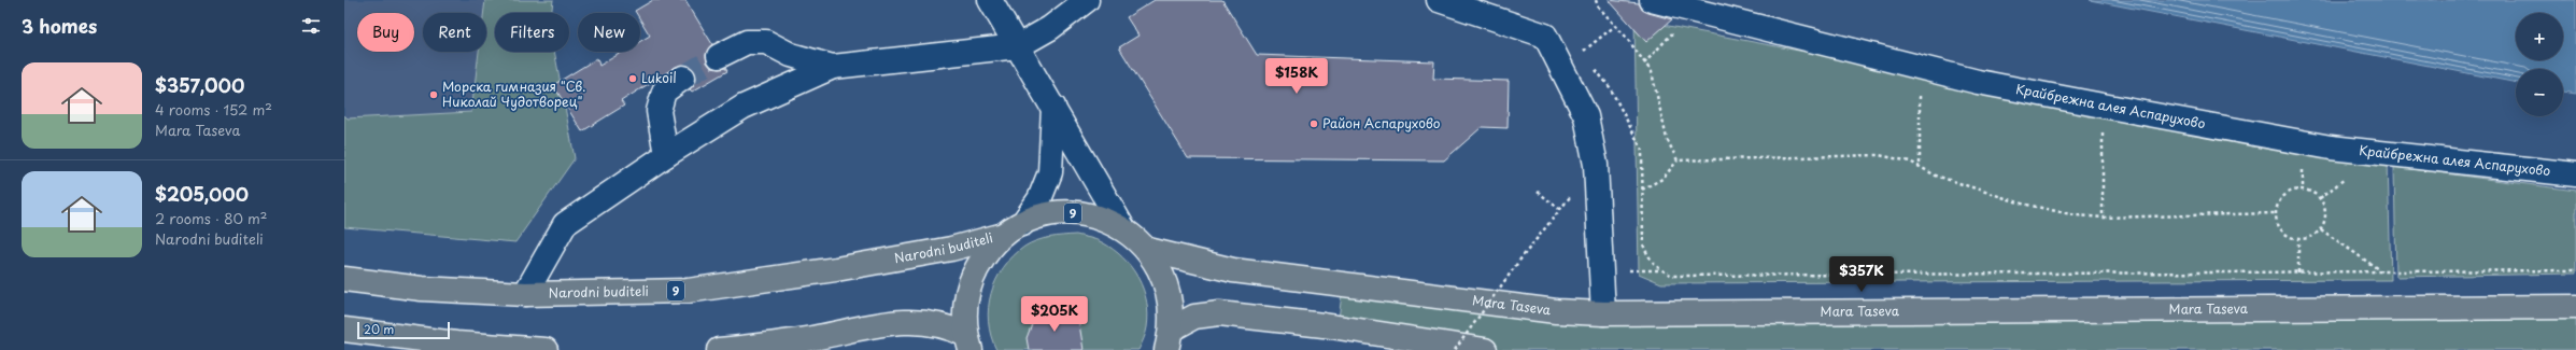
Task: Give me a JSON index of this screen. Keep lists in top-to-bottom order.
{
  "streets": {
    "main road": ["9", "Narodni buditeli", "Mara Taseva"],
    "lane": ["Крайбрежна алея Аспарухово"]
  },
  "crossings": [
    ["9", "Narodni buditeli"],
    ["9", "Mara Taseva"]
  ],
  "places": ["Lukoil", "Морска гимназия \"Св. Николай Чудотворец\"", "Район Аспарухово"],
  "scale_bar": "20 m",
  "page": {
    "heading": "3 homes",
    "map_buttons": ["+", "−"],
    "chip": [
      "Buy",
      "Rent",
      "Filters",
      "New"
    ],
    "list": [
      {
        "name": "$357,000",
        "note": "4 rooms · 152 m² · Mara Taseva"
      },
      {
        "name": "$205,000",
        "note": "2 rooms · 80 m² · Narodni buditeli"
      }
    ],
    "price": ["$158K", "$357K", "$205K"],
    "scale": "20 m"
  }
}
